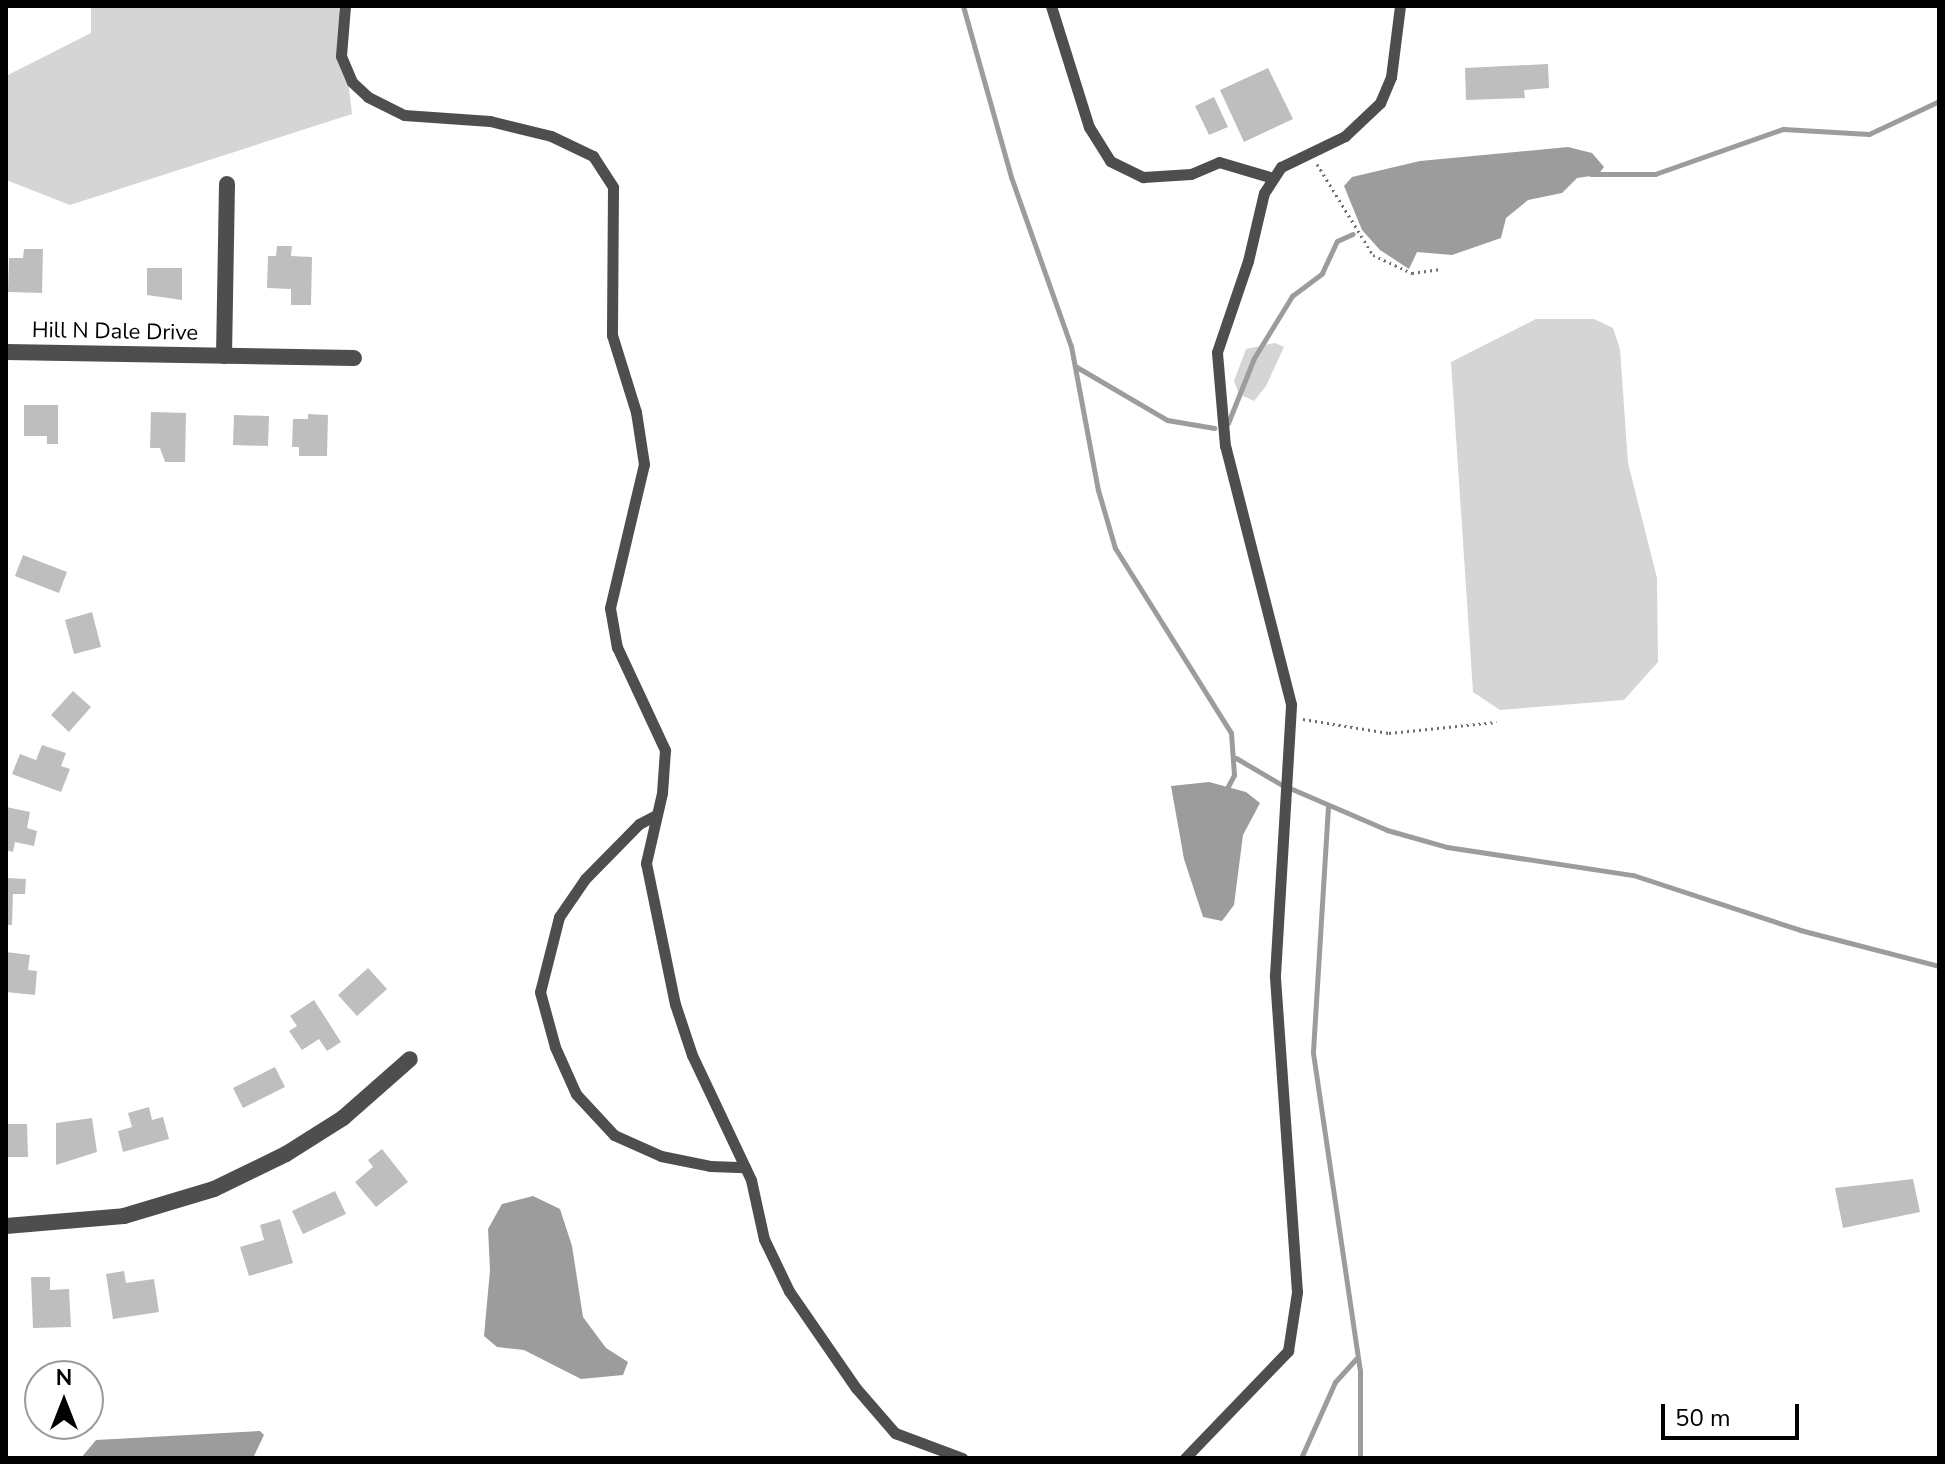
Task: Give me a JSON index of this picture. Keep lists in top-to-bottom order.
{
  "streets": {
    "street": ["Hill N Dale Drive"]
  },
  "scale_bar": "50 m",
  "north": "top"
}
